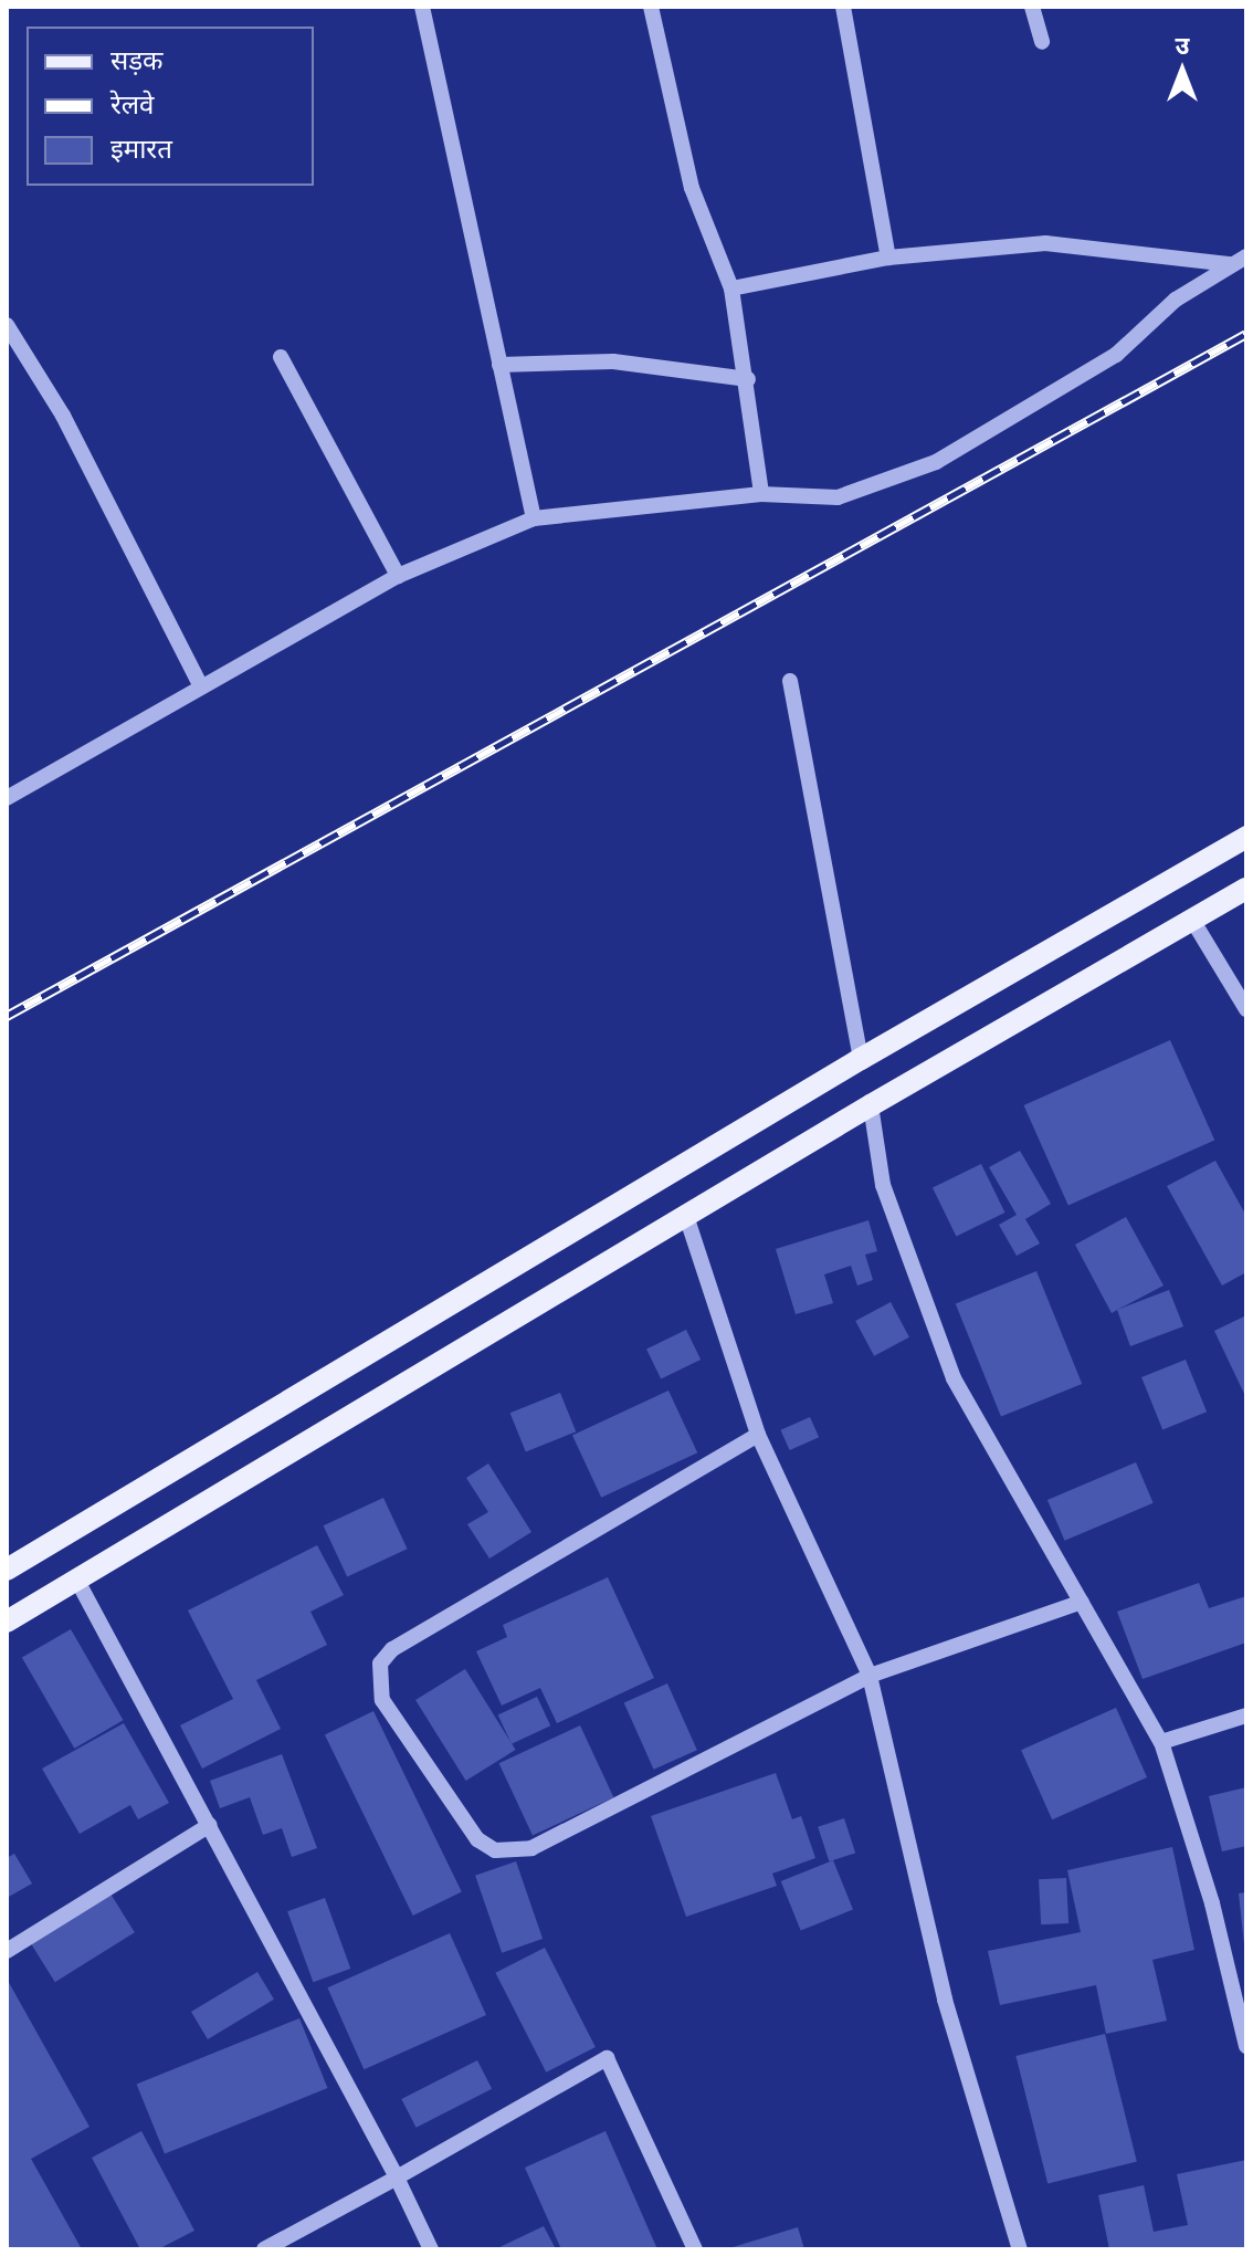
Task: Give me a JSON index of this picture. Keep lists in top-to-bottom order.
{
  "legend": ["सड़क", "रेलवे", "इमारत"],
  "north": "top"
}
